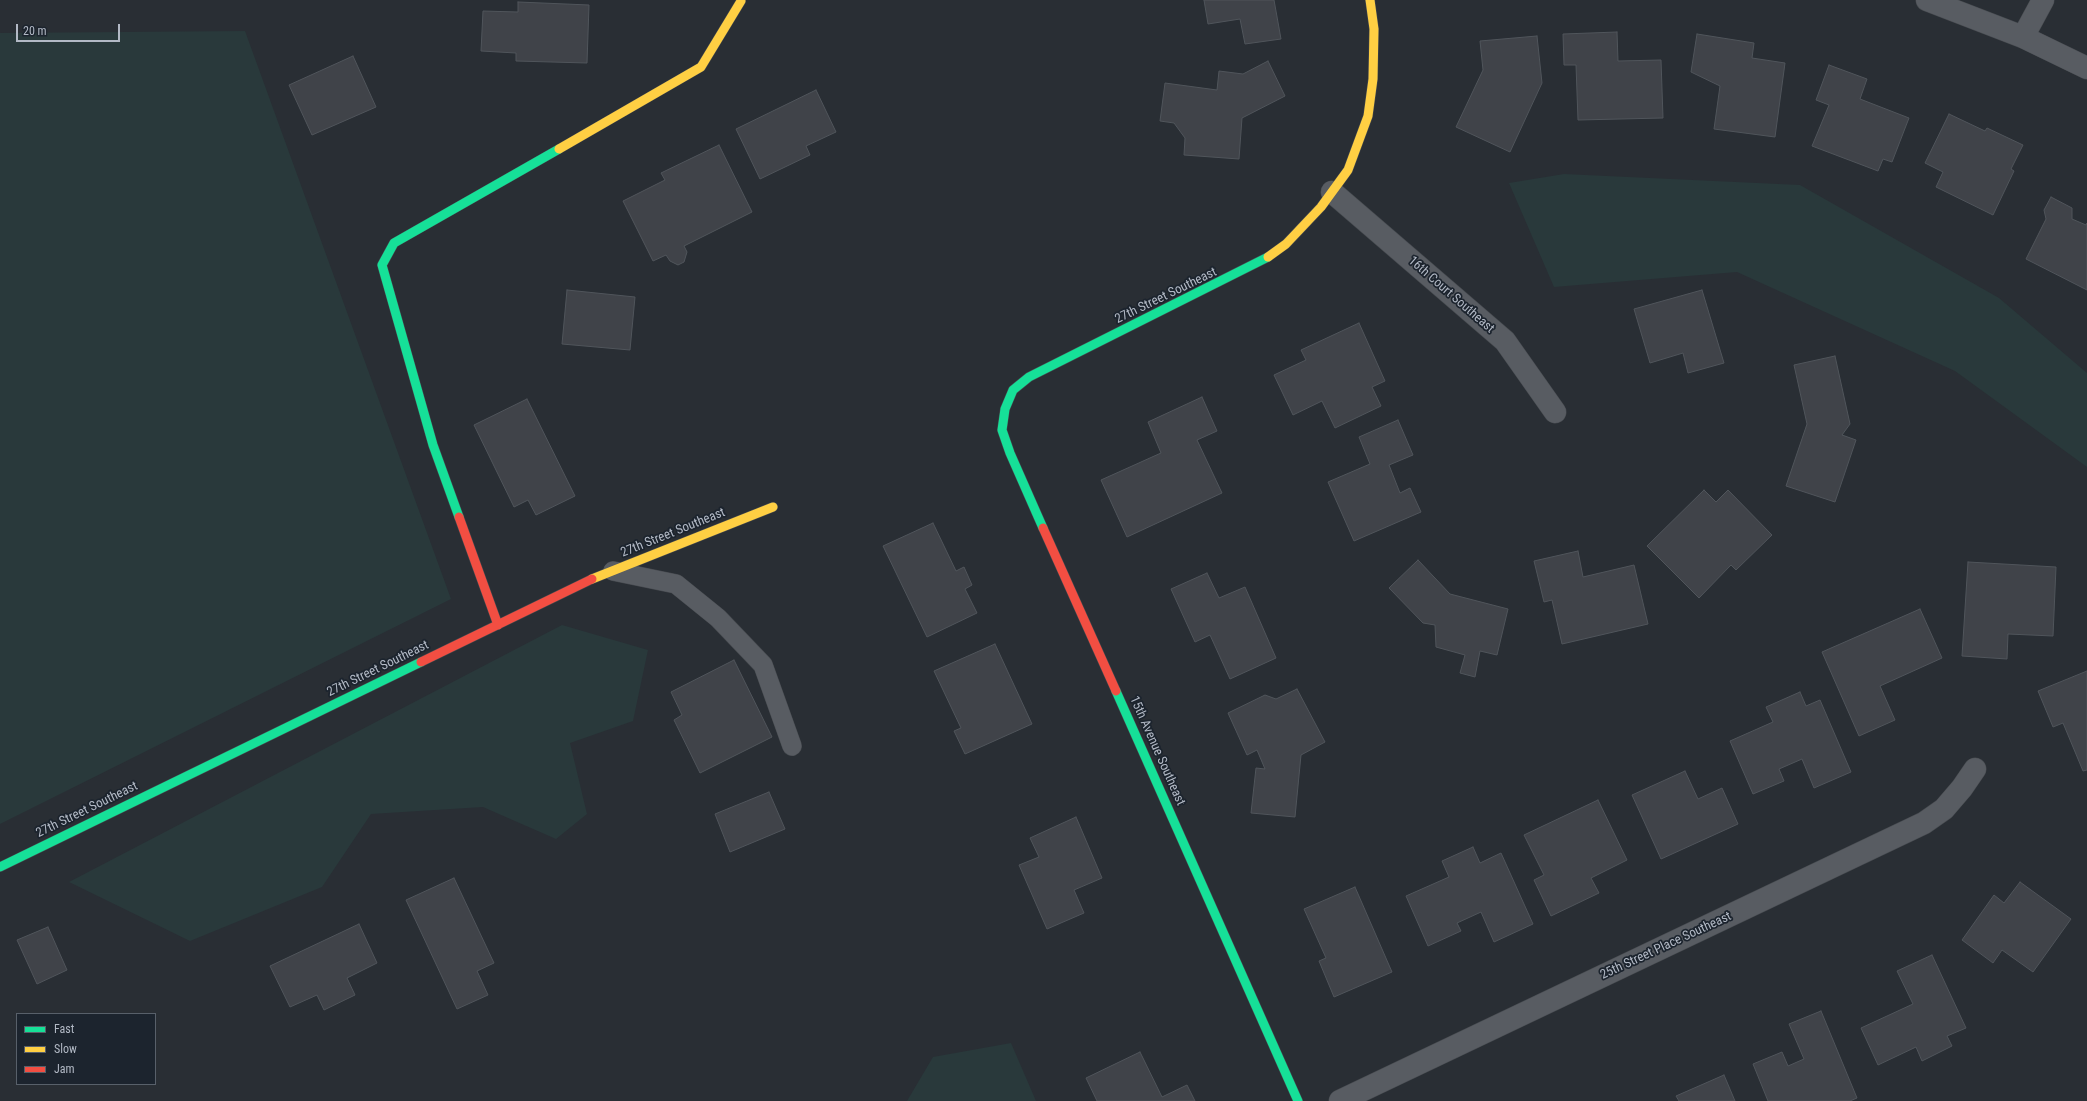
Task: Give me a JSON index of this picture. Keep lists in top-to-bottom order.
{
  "streets": {
    "street": [
      "16th Court Southeast",
      "27th Street Southeast",
      "15th Avenue Southeast",
      "25th Street Place Southeast"
    ]
  },
  "crossings": [
    ["16th Court Southeast", "27th Street Southeast"],
    ["27th Street Southeast", "15th Avenue Southeast"]
  ],
  "legend": ["Fast", "Slow", "Jam"],
  "scale_bar": "20 m"
}
